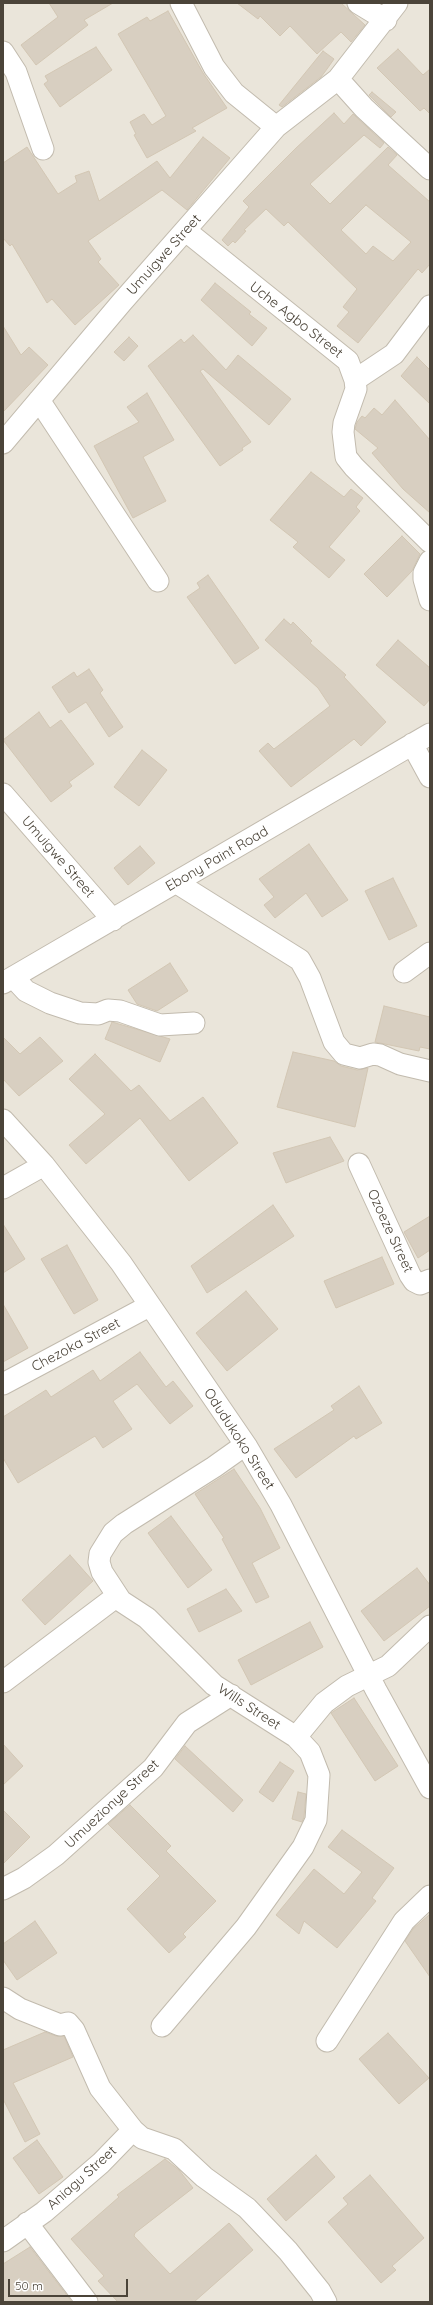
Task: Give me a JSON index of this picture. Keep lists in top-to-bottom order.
{
  "streets": {
    "street": [
      "Umuigwe Street",
      "Uche Agbo Street",
      "Ebony Paint Road",
      "Ozoeze Street",
      "Chezoka Street",
      "Odudukoko Street",
      "Wills Street",
      "Umuezionye Street",
      "Aniagu Street"
    ]
  },
  "crossings": [
    ["Umuigwe Street", "Uche Agbo Street"],
    ["Umuigwe Street", "Ebony Paint Road"],
    ["Chezoka Street", "Odudukoko Street"],
    ["Odudukoko Street", "Wills Street"],
    ["Wills Street", "Umuezionye Street"]
  ],
  "scale_bar": "50 m"
}
